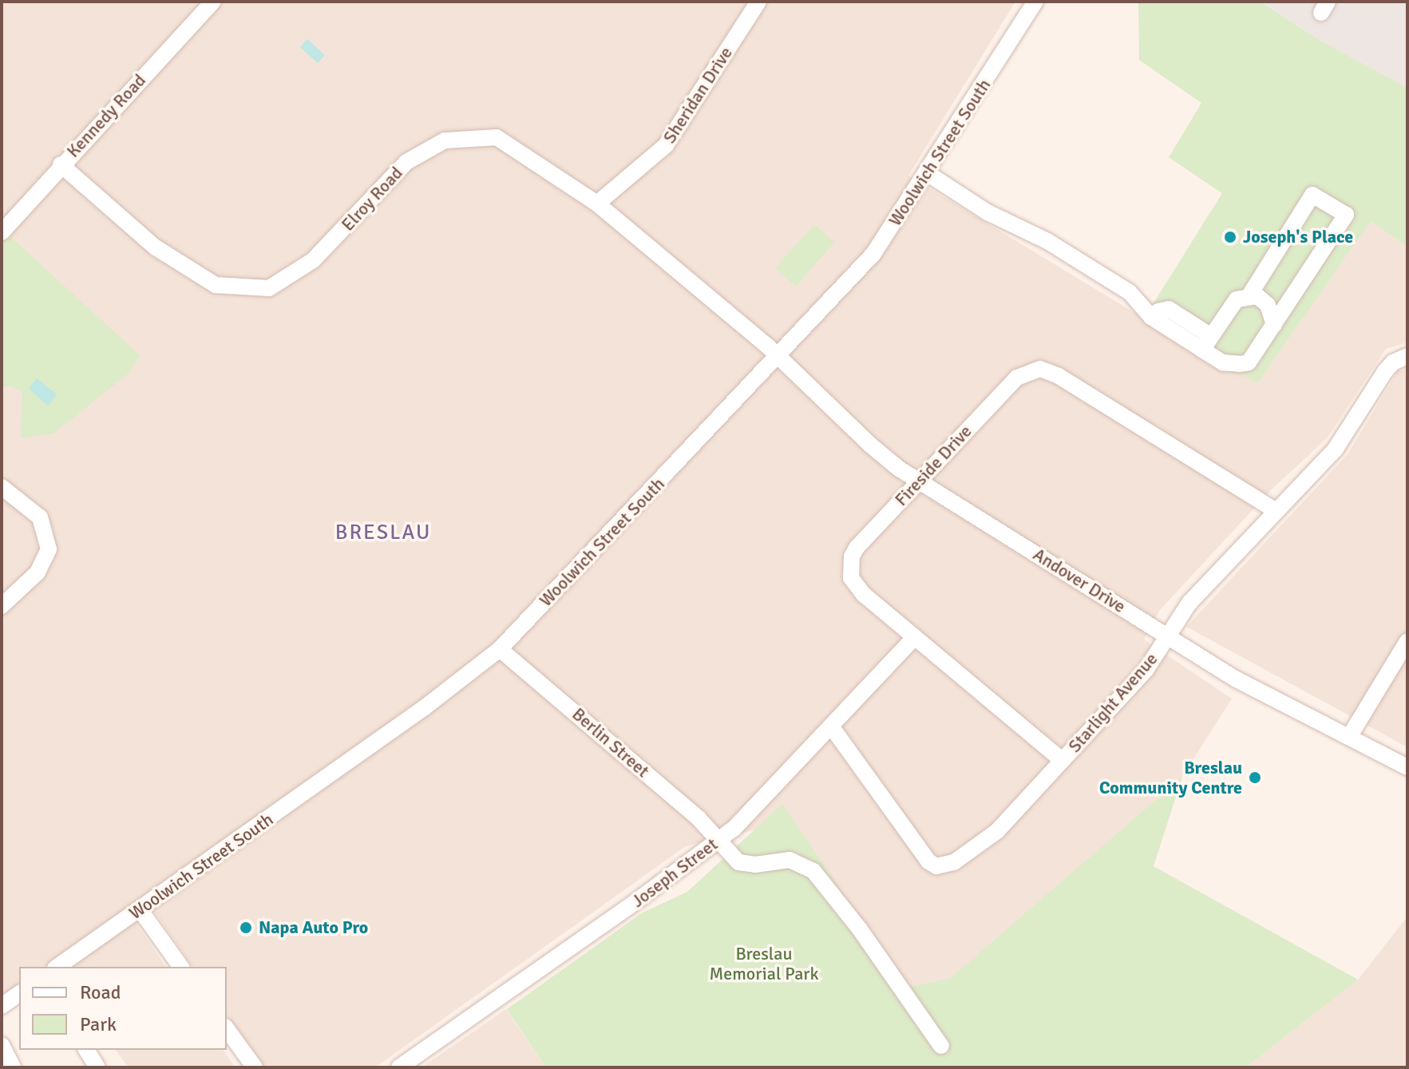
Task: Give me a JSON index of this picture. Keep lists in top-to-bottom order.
{
  "streets": {
    "street": [
      "Sheridan Drive",
      "Kennedy Road",
      "Woolwich Street South",
      "Elroy Road",
      "Fireside Drive",
      "Andover Drive",
      "Starlight Avenue",
      "Berlin Street",
      "Joseph Street"
    ]
  },
  "crossings": [
    ["Sheridan Drive", "Elroy Road"],
    ["Kennedy Road", "Elroy Road"],
    ["Woolwich Street South", "Elroy Road"],
    ["Woolwich Street South", "Andover Drive"],
    ["Woolwich Street South", "Berlin Street"],
    ["Elroy Road", "Andover Drive"],
    ["Fireside Drive", "Andover Drive"],
    ["Fireside Drive", "Starlight Avenue"],
    ["Fireside Drive", "Joseph Street"],
    ["Andover Drive", "Starlight Avenue"],
    ["Starlight Avenue", "Joseph Street"],
    ["Berlin Street", "Joseph Street"]
  ],
  "districts": ["BRESLAU"],
  "parks": ["Breslau Memorial Park"],
  "places": ["Joseph's Place", "Breslau Community Centre", "Napa Auto Pro"],
  "legend": ["Road", "Park"]
}
